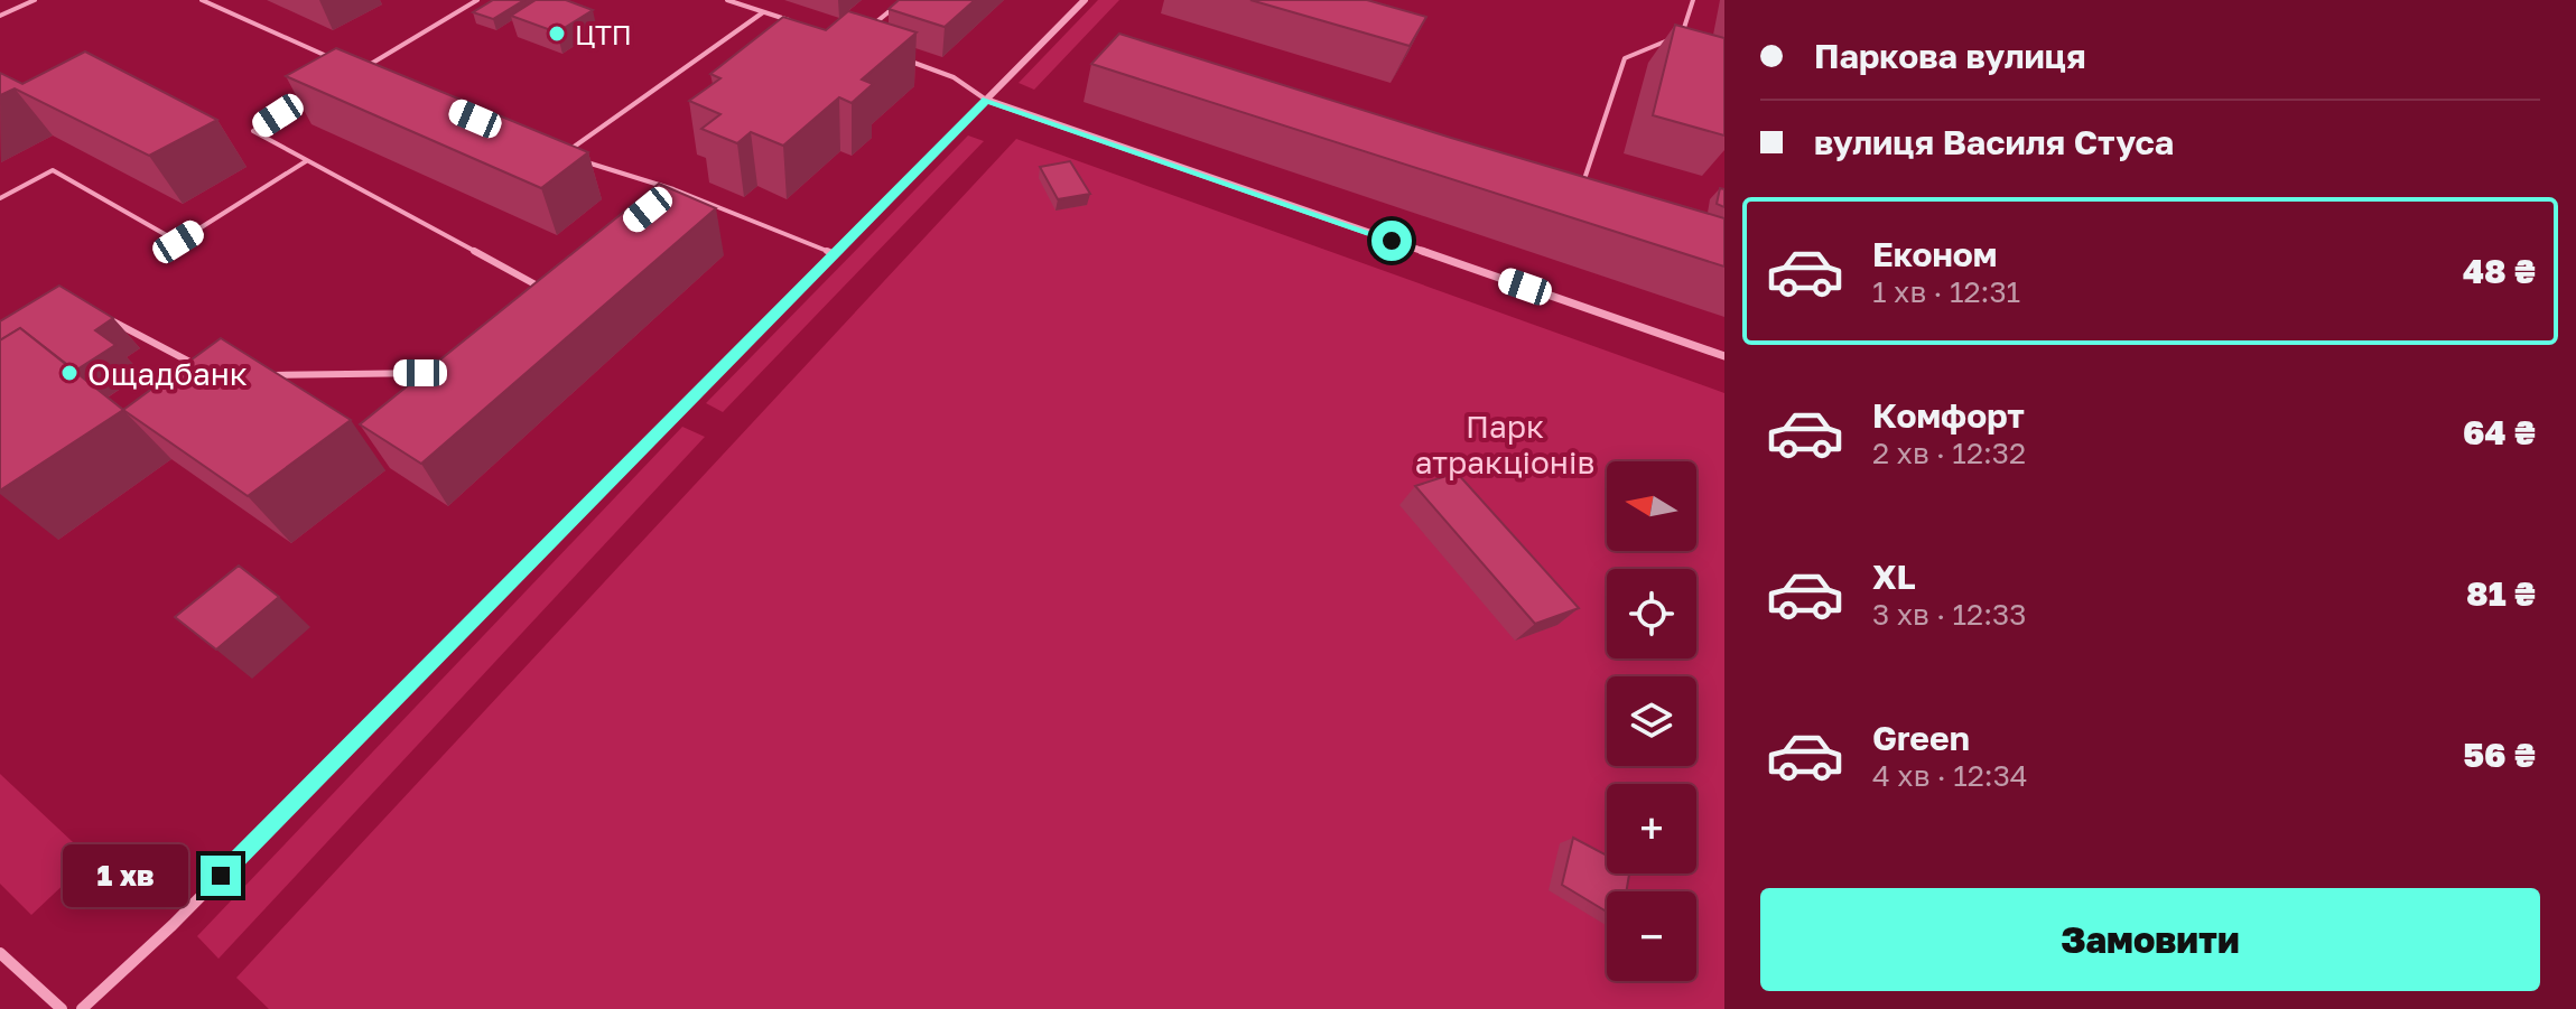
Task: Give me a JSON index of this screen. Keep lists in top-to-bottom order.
{
  "parks": ["Парк атракціонів"],
  "places": ["ЦТП", "Ощадбанк"],
  "north": "left",
  "page": {
    "banner": ["Паркова вулиця", "вулиця Василя Стуса"],
    "list": [
      {
        "name": "Економ",
        "note": "1 хв · 12:31",
        "value": "48 ₴"
      },
      {
        "name": "Комфорт",
        "note": "2 хв · 12:32",
        "value": "64 ₴"
      },
      {
        "name": "XL",
        "note": "3 хв · 12:33",
        "value": "81 ₴"
      },
      {
        "name": "Green",
        "note": "4 хв · 12:34",
        "value": "56 ₴"
      }
    ],
    "map_buttons": ["+", "−"],
    "bubble": "1 хв",
    "buttons": "Замовити"
  }
}
